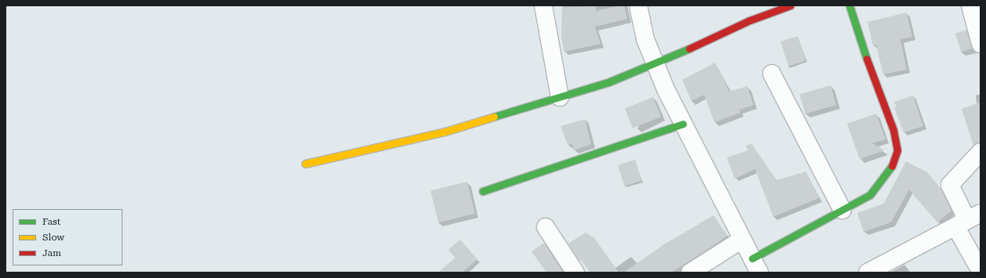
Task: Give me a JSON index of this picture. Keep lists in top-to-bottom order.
{
  "legend": ["Fast", "Slow", "Jam"]
}
